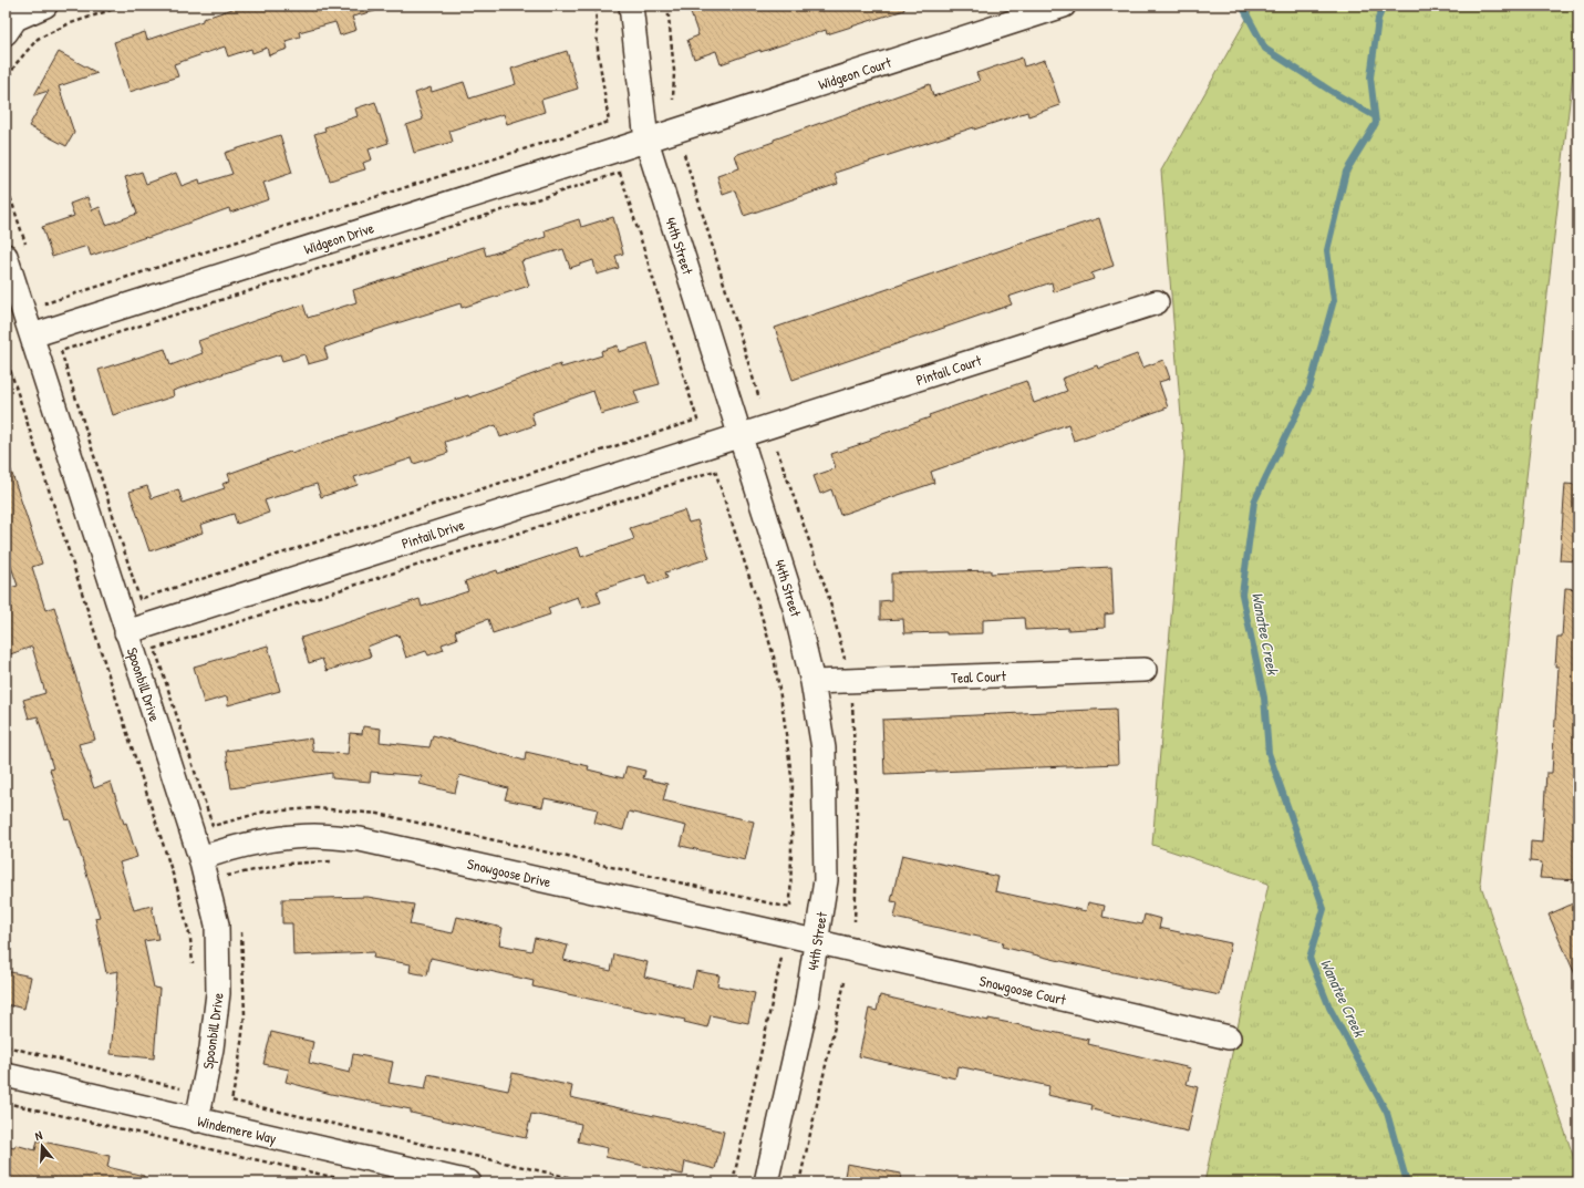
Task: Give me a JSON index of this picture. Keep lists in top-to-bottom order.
{
  "streets": {
    "street": [
      "Widgeon Court",
      "Widgeon Drive",
      "44th Street",
      "Pintail Court",
      "Pintail Drive",
      "Teal Court",
      "Spoonbill Drive",
      "Snowgoose Drive",
      "Snowgoose Court",
      "Windemere Way"
    ]
  },
  "crossings": [
    ["Widgeon Court", "Widgeon Drive"],
    ["Widgeon Court", "44th Street"],
    ["Widgeon Drive", "44th Street"],
    ["Widgeon Drive", "Spoonbill Drive"],
    ["44th Street", "Pintail Court"],
    ["44th Street", "Pintail Drive"],
    ["44th Street", "Teal Court"],
    ["44th Street", "Snowgoose Drive"],
    ["44th Street", "Snowgoose Court"],
    ["Pintail Court", "Pintail Drive"],
    ["Pintail Drive", "Spoonbill Drive"],
    ["Spoonbill Drive", "Snowgoose Drive"],
    ["Spoonbill Drive", "Windemere Way"],
    ["Snowgoose Drive", "Snowgoose Court"]
  ],
  "water": ["Wanatee Creek"],
  "north": "top"
}
